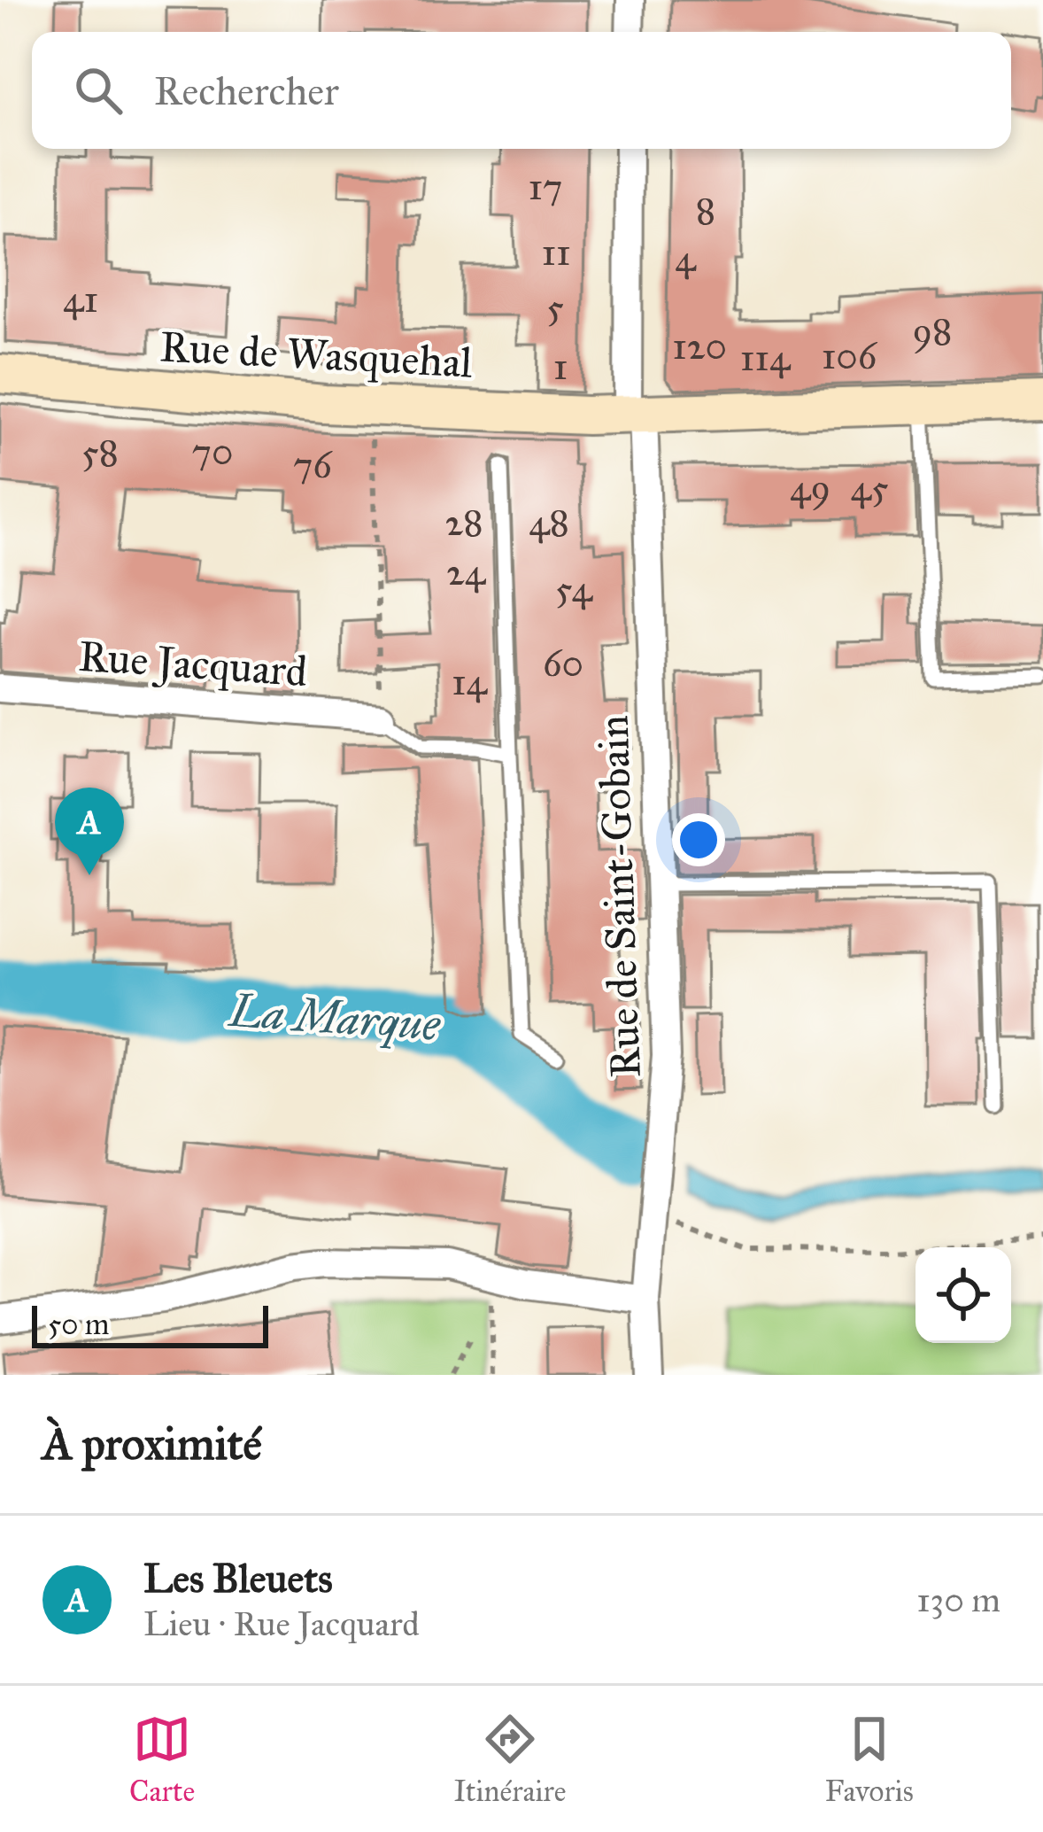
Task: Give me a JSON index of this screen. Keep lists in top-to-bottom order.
{
  "streets": {
    "street": ["Rue de Wasquehal", "Rue Jacquard", "Rue de Saint-Gobain"]
  },
  "crossings": [
    ["Rue de Wasquehal", "Rue de Saint-Gobain"]
  ],
  "water": ["La Marque"],
  "house_numbers": [
    "17",
    "8",
    "11",
    "4",
    "41",
    "5",
    "98",
    "120",
    "106",
    "114",
    "1",
    "70",
    "58",
    "76",
    "49",
    "45",
    "28",
    "48",
    "24",
    "54",
    "60",
    "14"
  ],
  "scale_bar": "50 m",
  "page": {
    "search": "Rechercher",
    "pins": "A",
    "scale": "50 m",
    "heading": "À proximité",
    "list": [
      {
        "mark": "A",
        "name": "Les Bleuets",
        "note": "Lieu · Rue Jacquard",
        "value": "130 m"
      }
    ],
    "nav": ["Carte", "Itinéraire", "Favoris"]
  }
}
